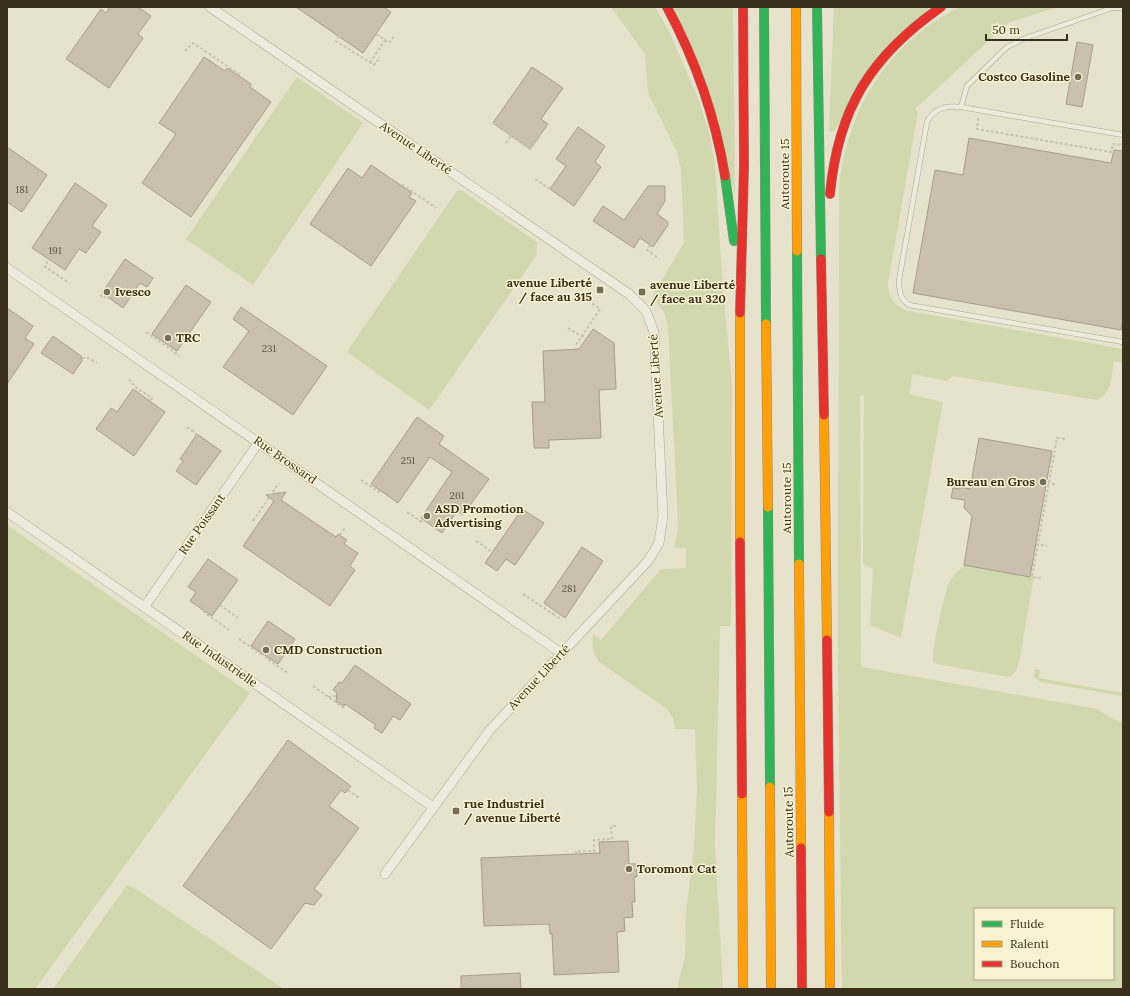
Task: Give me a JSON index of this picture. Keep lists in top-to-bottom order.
{
  "streets": {
    "highway": ["Autoroute 15"],
    "street": [
      "Avenue Liberté",
      "Rue Brossard",
      "Rue Poissant",
      "Rue Industrielle"
    ]
  },
  "crossings": [
    ["Avenue Liberté", "Rue Brossard"],
    ["Avenue Liberté", "Rue Industrielle"],
    ["Rue Brossard", "Rue Poissant"],
    ["Rue Poissant", "Rue Industrielle"]
  ],
  "places": {
    "other": [
      "Costco Gasoline",
      "Ivesco",
      "TRC",
      "Bureau en Gros",
      "ASD Promotion Advertising",
      "CMD Construction",
      "Toromont Cat"
    ],
    "transit": ["avenue Liberté / face au 315", "avenue Liberté / face au 320", "rue Industriel / avenue Liberté"]
  },
  "house_numbers": [
    "181",
    "191",
    "231",
    "251",
    "261",
    "281"
  ],
  "legend": ["Fluide", "Ralenti", "Bouchon"],
  "scale_bar": "50 m"
}
